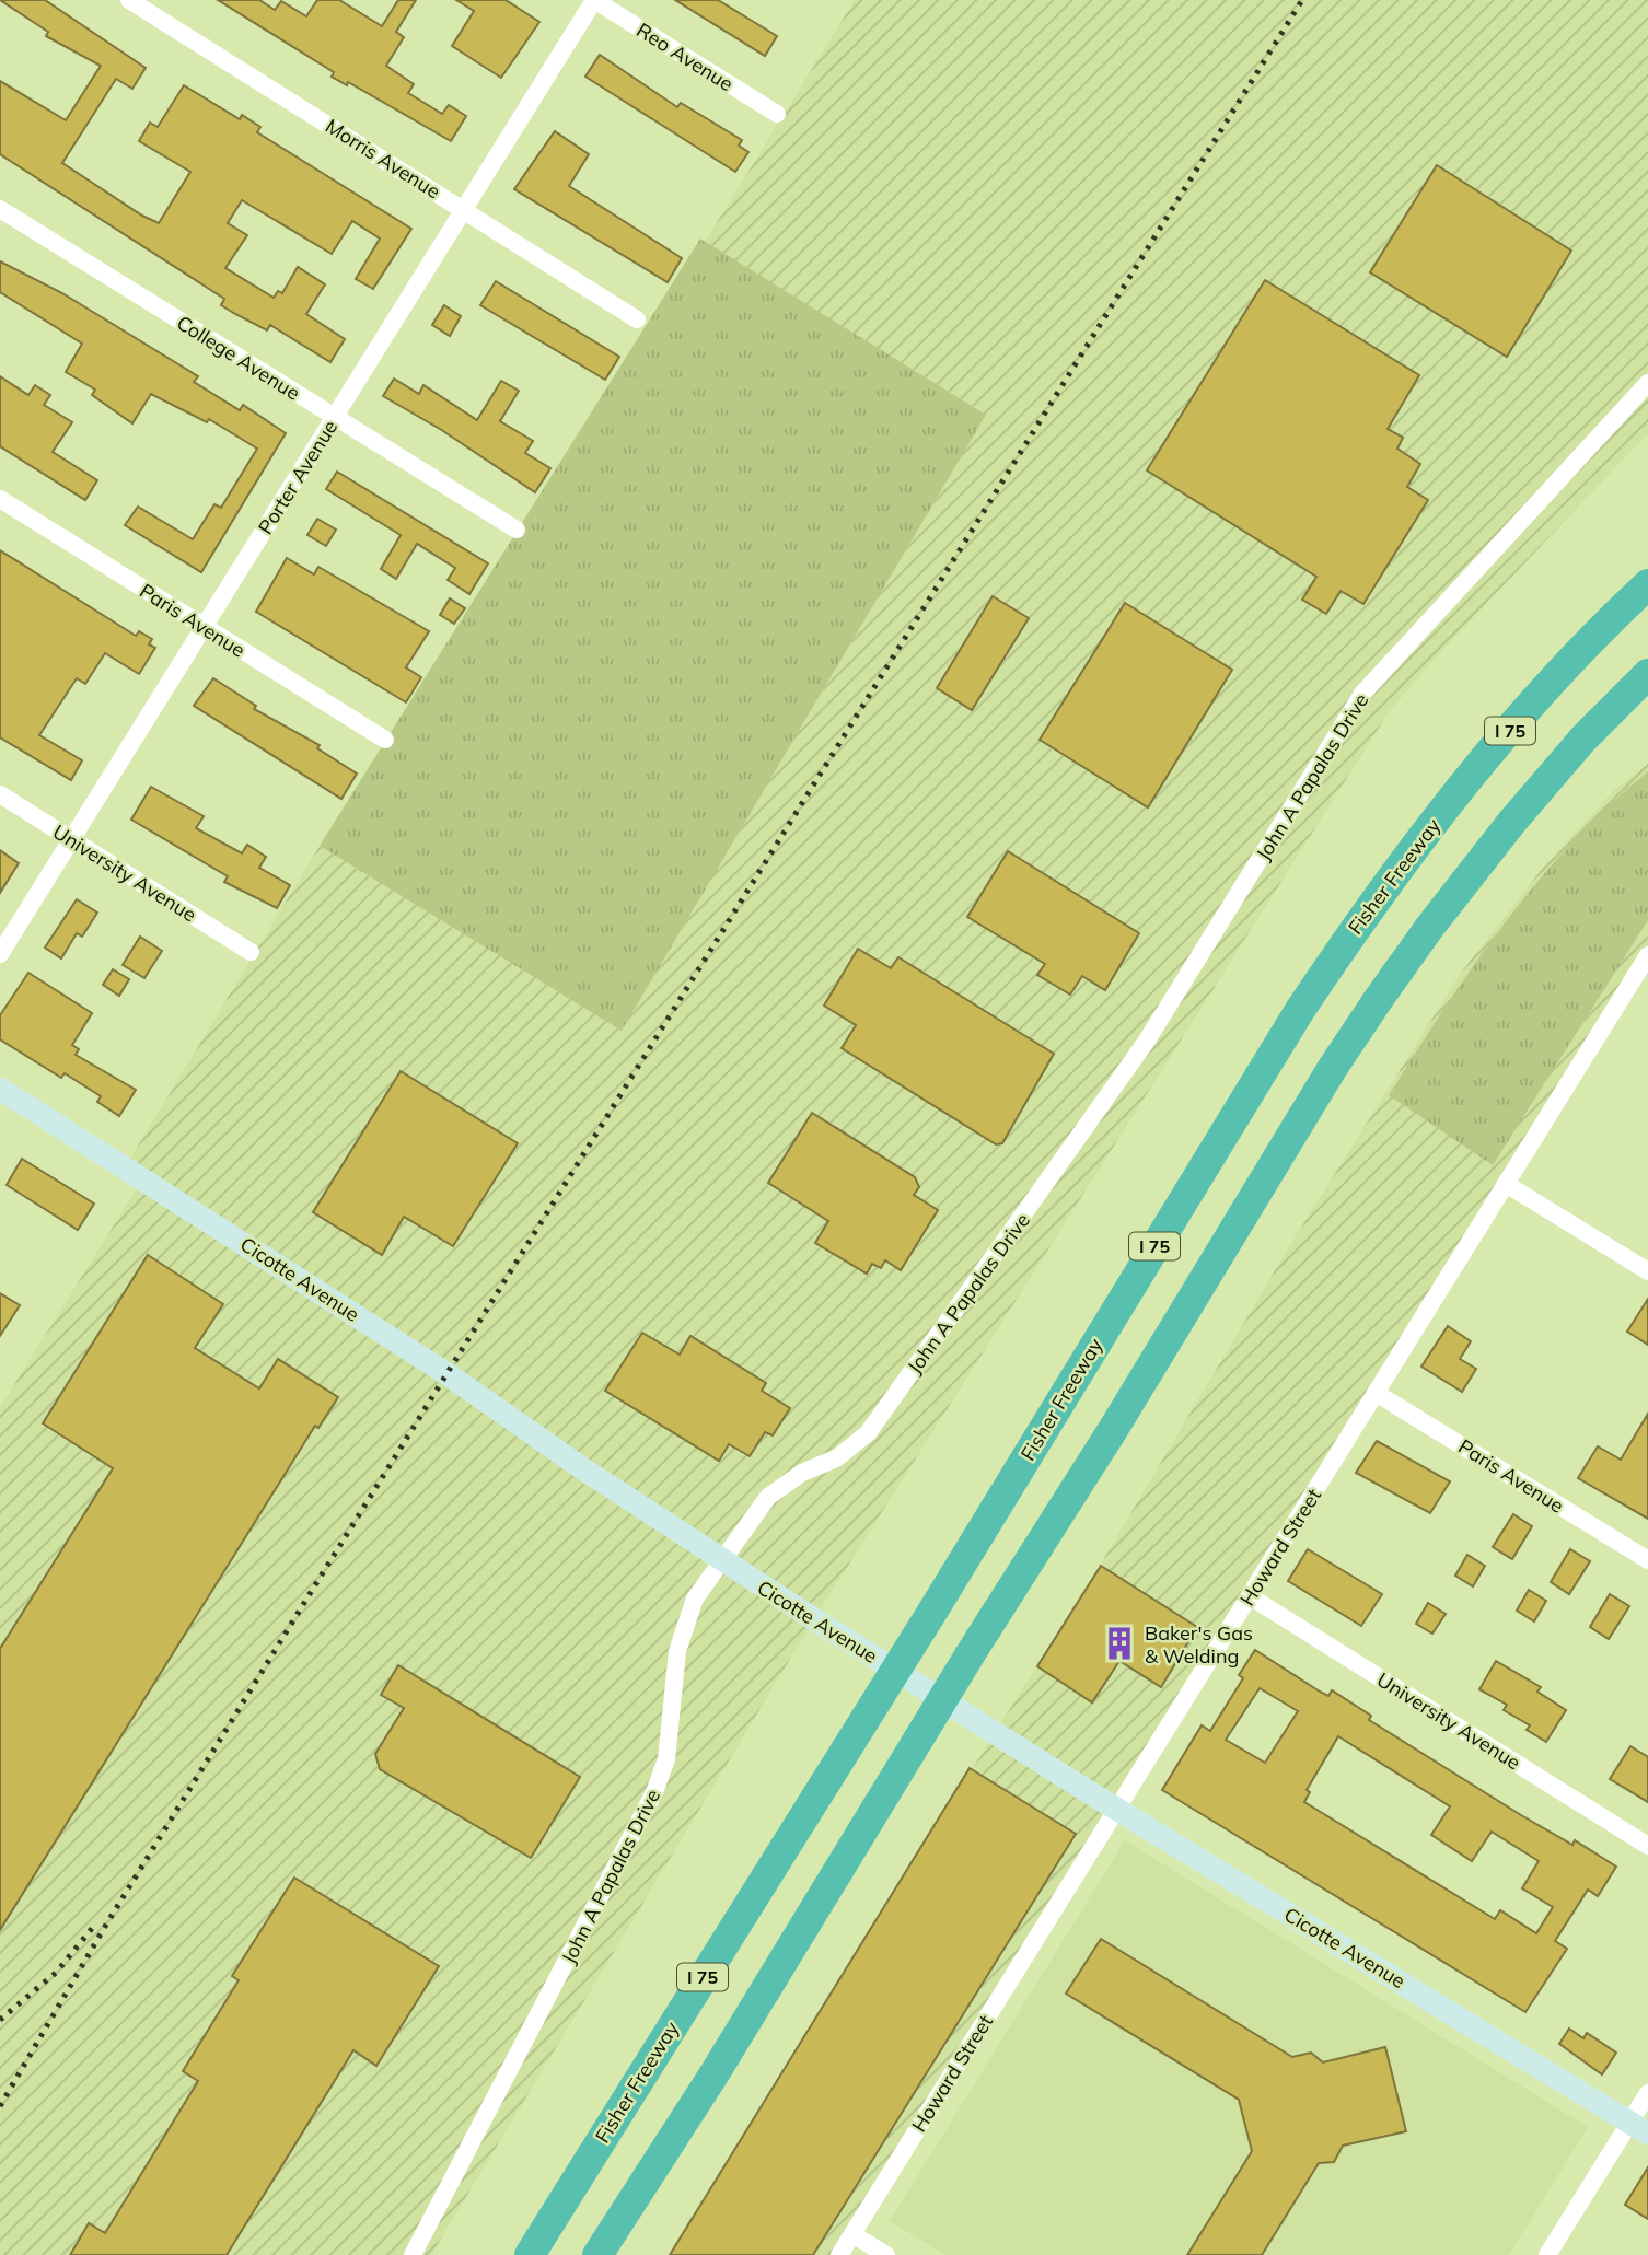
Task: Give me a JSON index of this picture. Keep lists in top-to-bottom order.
{
  "streets": {
    "highway": ["I 75", "Fisher Freeway"],
    "street": [
      "Reo Avenue",
      "Morris Avenue",
      "College Avenue",
      "Porter Avenue",
      "Paris Avenue",
      "John A Papalas Drive",
      "University Avenue",
      "Cicotte Avenue",
      "Howard Street"
    ]
  },
  "crossings": [
    ["Reo Avenue", "Porter Avenue"],
    ["Morris Avenue", "Porter Avenue"],
    ["College Avenue", "Porter Avenue"],
    ["Porter Avenue", "Paris Avenue"],
    ["Porter Avenue", "University Avenue"],
    ["Paris Avenue", "Howard Street"],
    ["John A Papalas Drive", "Cicotte Avenue"],
    ["University Avenue", "Howard Street"],
    ["Cicotte Avenue", "Howard Street"]
  ],
  "places": {
    "building": ["Baker's Gas & Welding"]
  }
}
